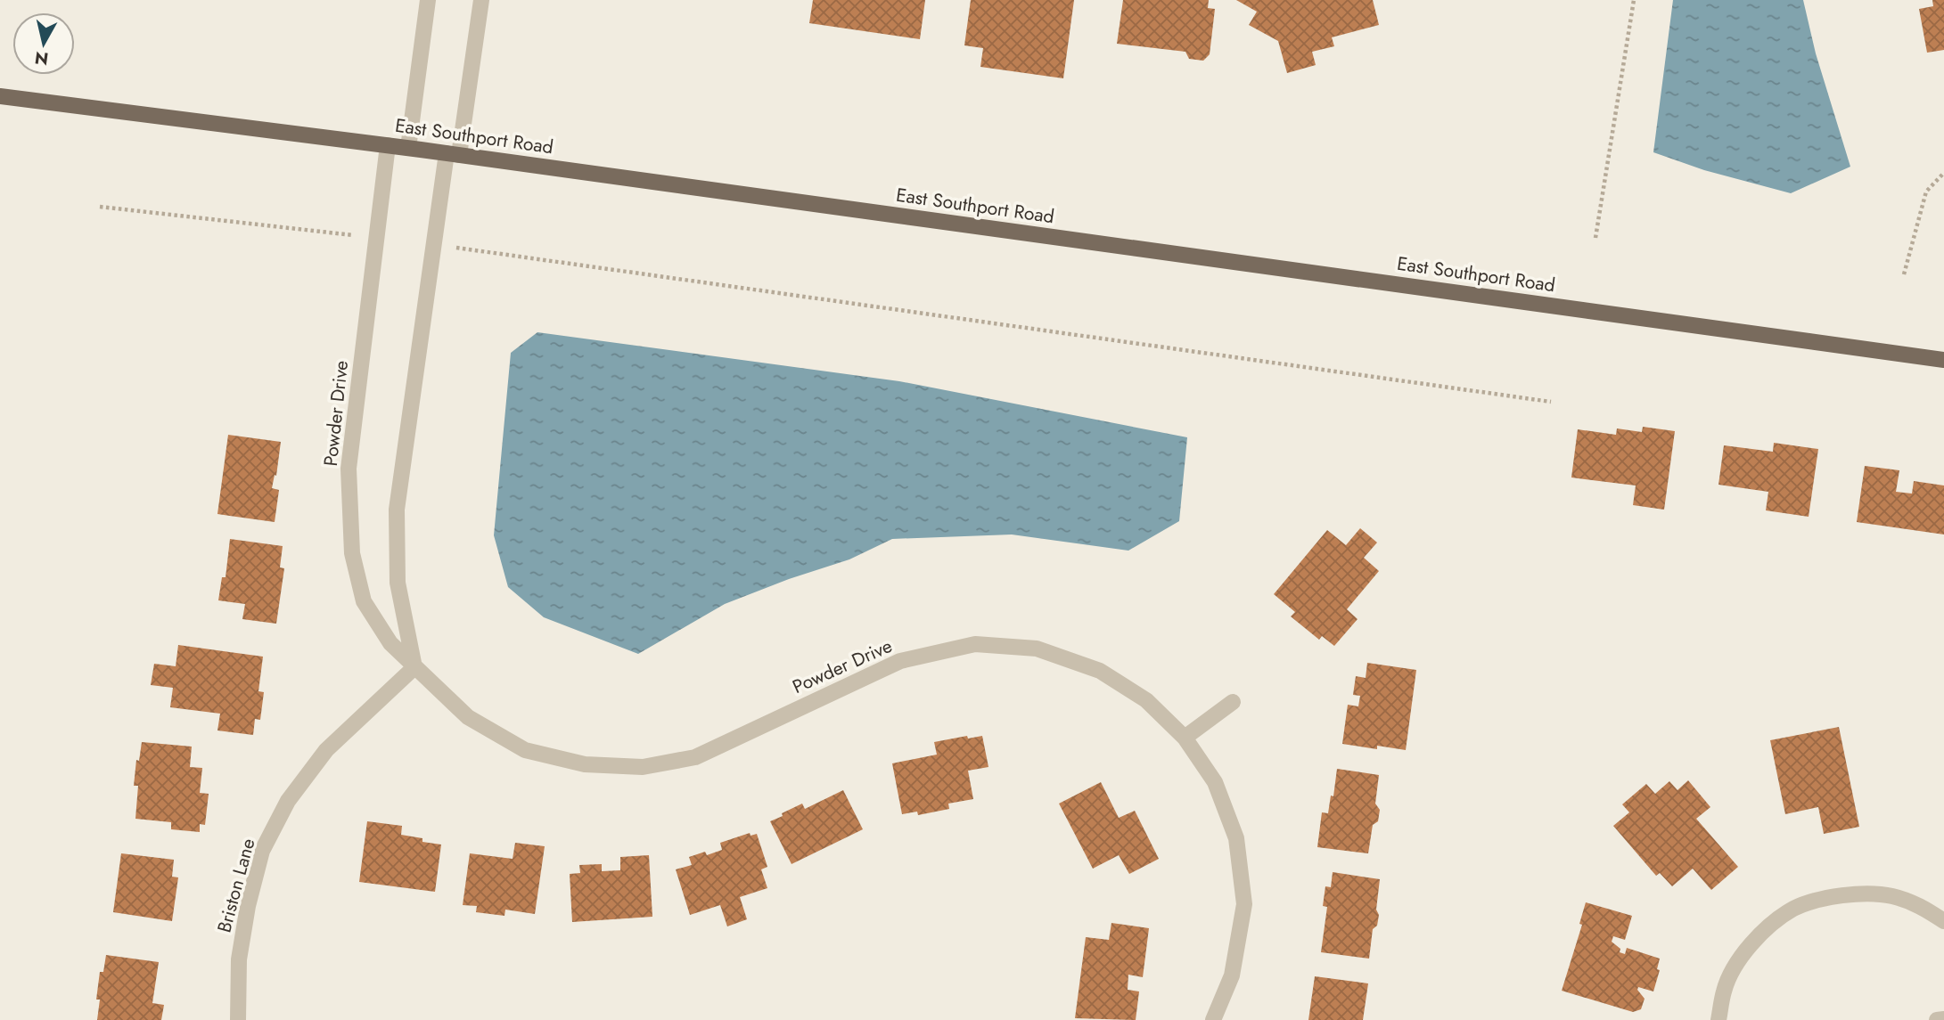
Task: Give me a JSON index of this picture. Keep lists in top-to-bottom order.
{
  "streets": {
    "main road": ["East Southport Road"],
    "street": ["Powder Drive", "Briston Lane"]
  },
  "crossings": [
    ["East Southport Road", "Powder Drive"],
    ["Powder Drive", "Briston Lane"]
  ],
  "north": "bottom"
}
